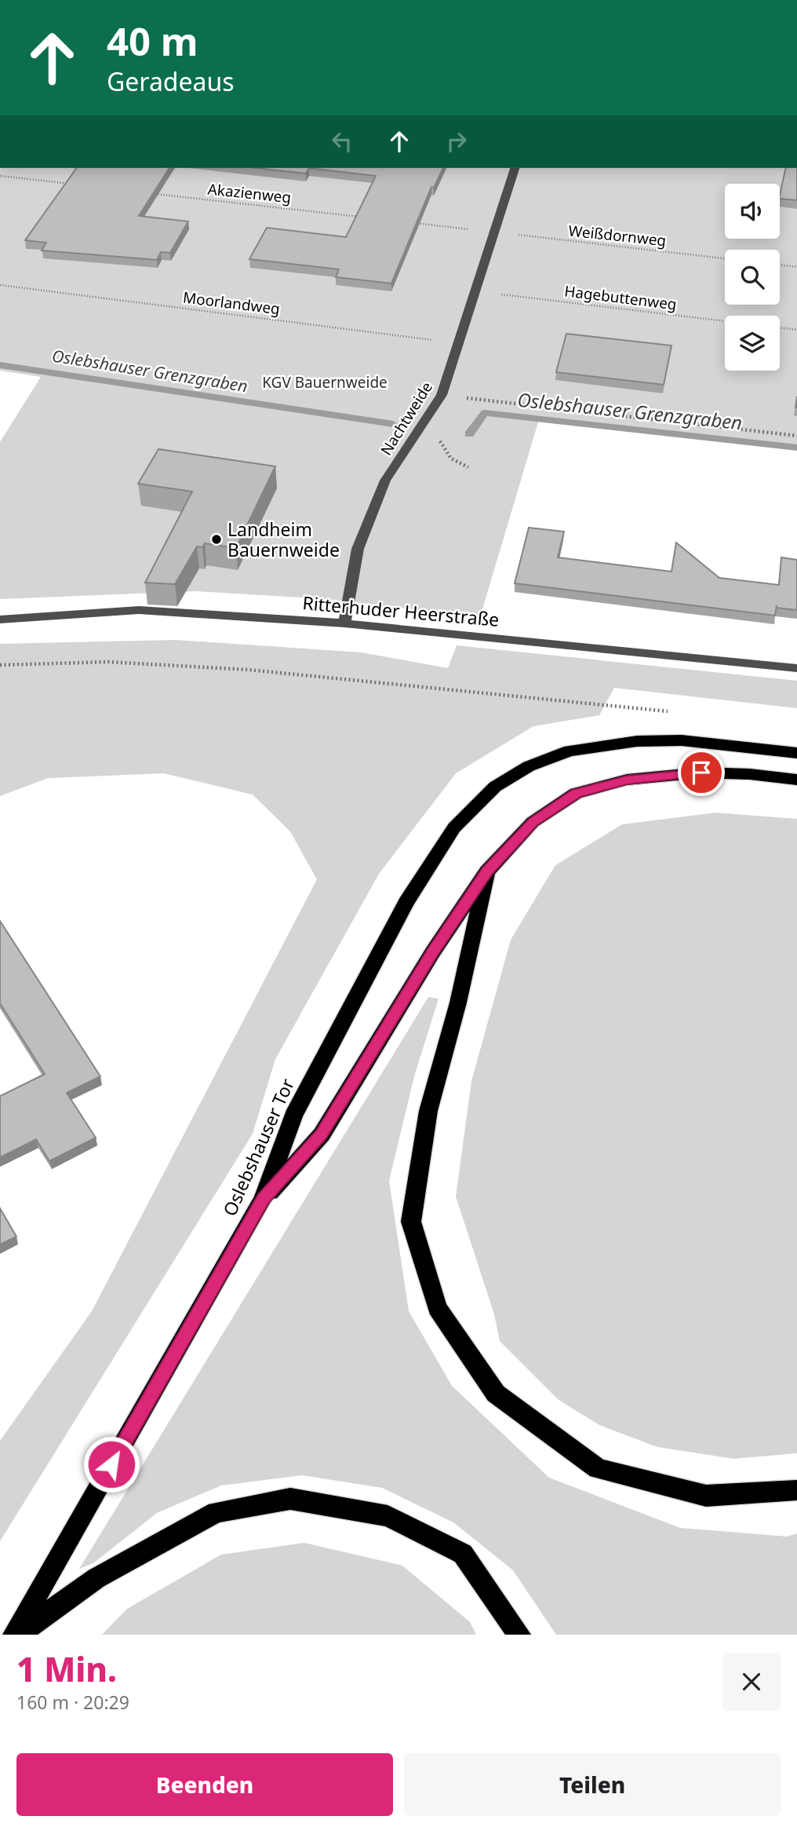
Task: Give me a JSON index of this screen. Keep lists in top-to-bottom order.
{
  "streets": {
    "highway": ["Oslebshauser Tor"],
    "street": ["Nachtweide", "Ritterhuder Heerstraße"],
    "path": [
      "Akazienweg",
      "Weißdornweg",
      "Hagebuttenweg",
      "Moorlandweg"
    ]
  },
  "crossings": [
    ["Weißdornweg", "Nachtweide"],
    ["Hagebuttenweg", "Nachtweide"],
    ["Moorlandweg", "Nachtweide"],
    ["Nachtweide", "Ritterhuder Heerstraße"]
  ],
  "water": ["Oslebshauser Grenzgraben"],
  "parks": ["KGV Bauernweide"],
  "places": ["Landheim Bauernweide"],
  "page": {
    "turn": ["40 m", "Geradeaus"],
    "heading": ["1 Min.", "160 m · 20:29"],
    "buttons": ["Beenden", "Teilen"]
  }
}
